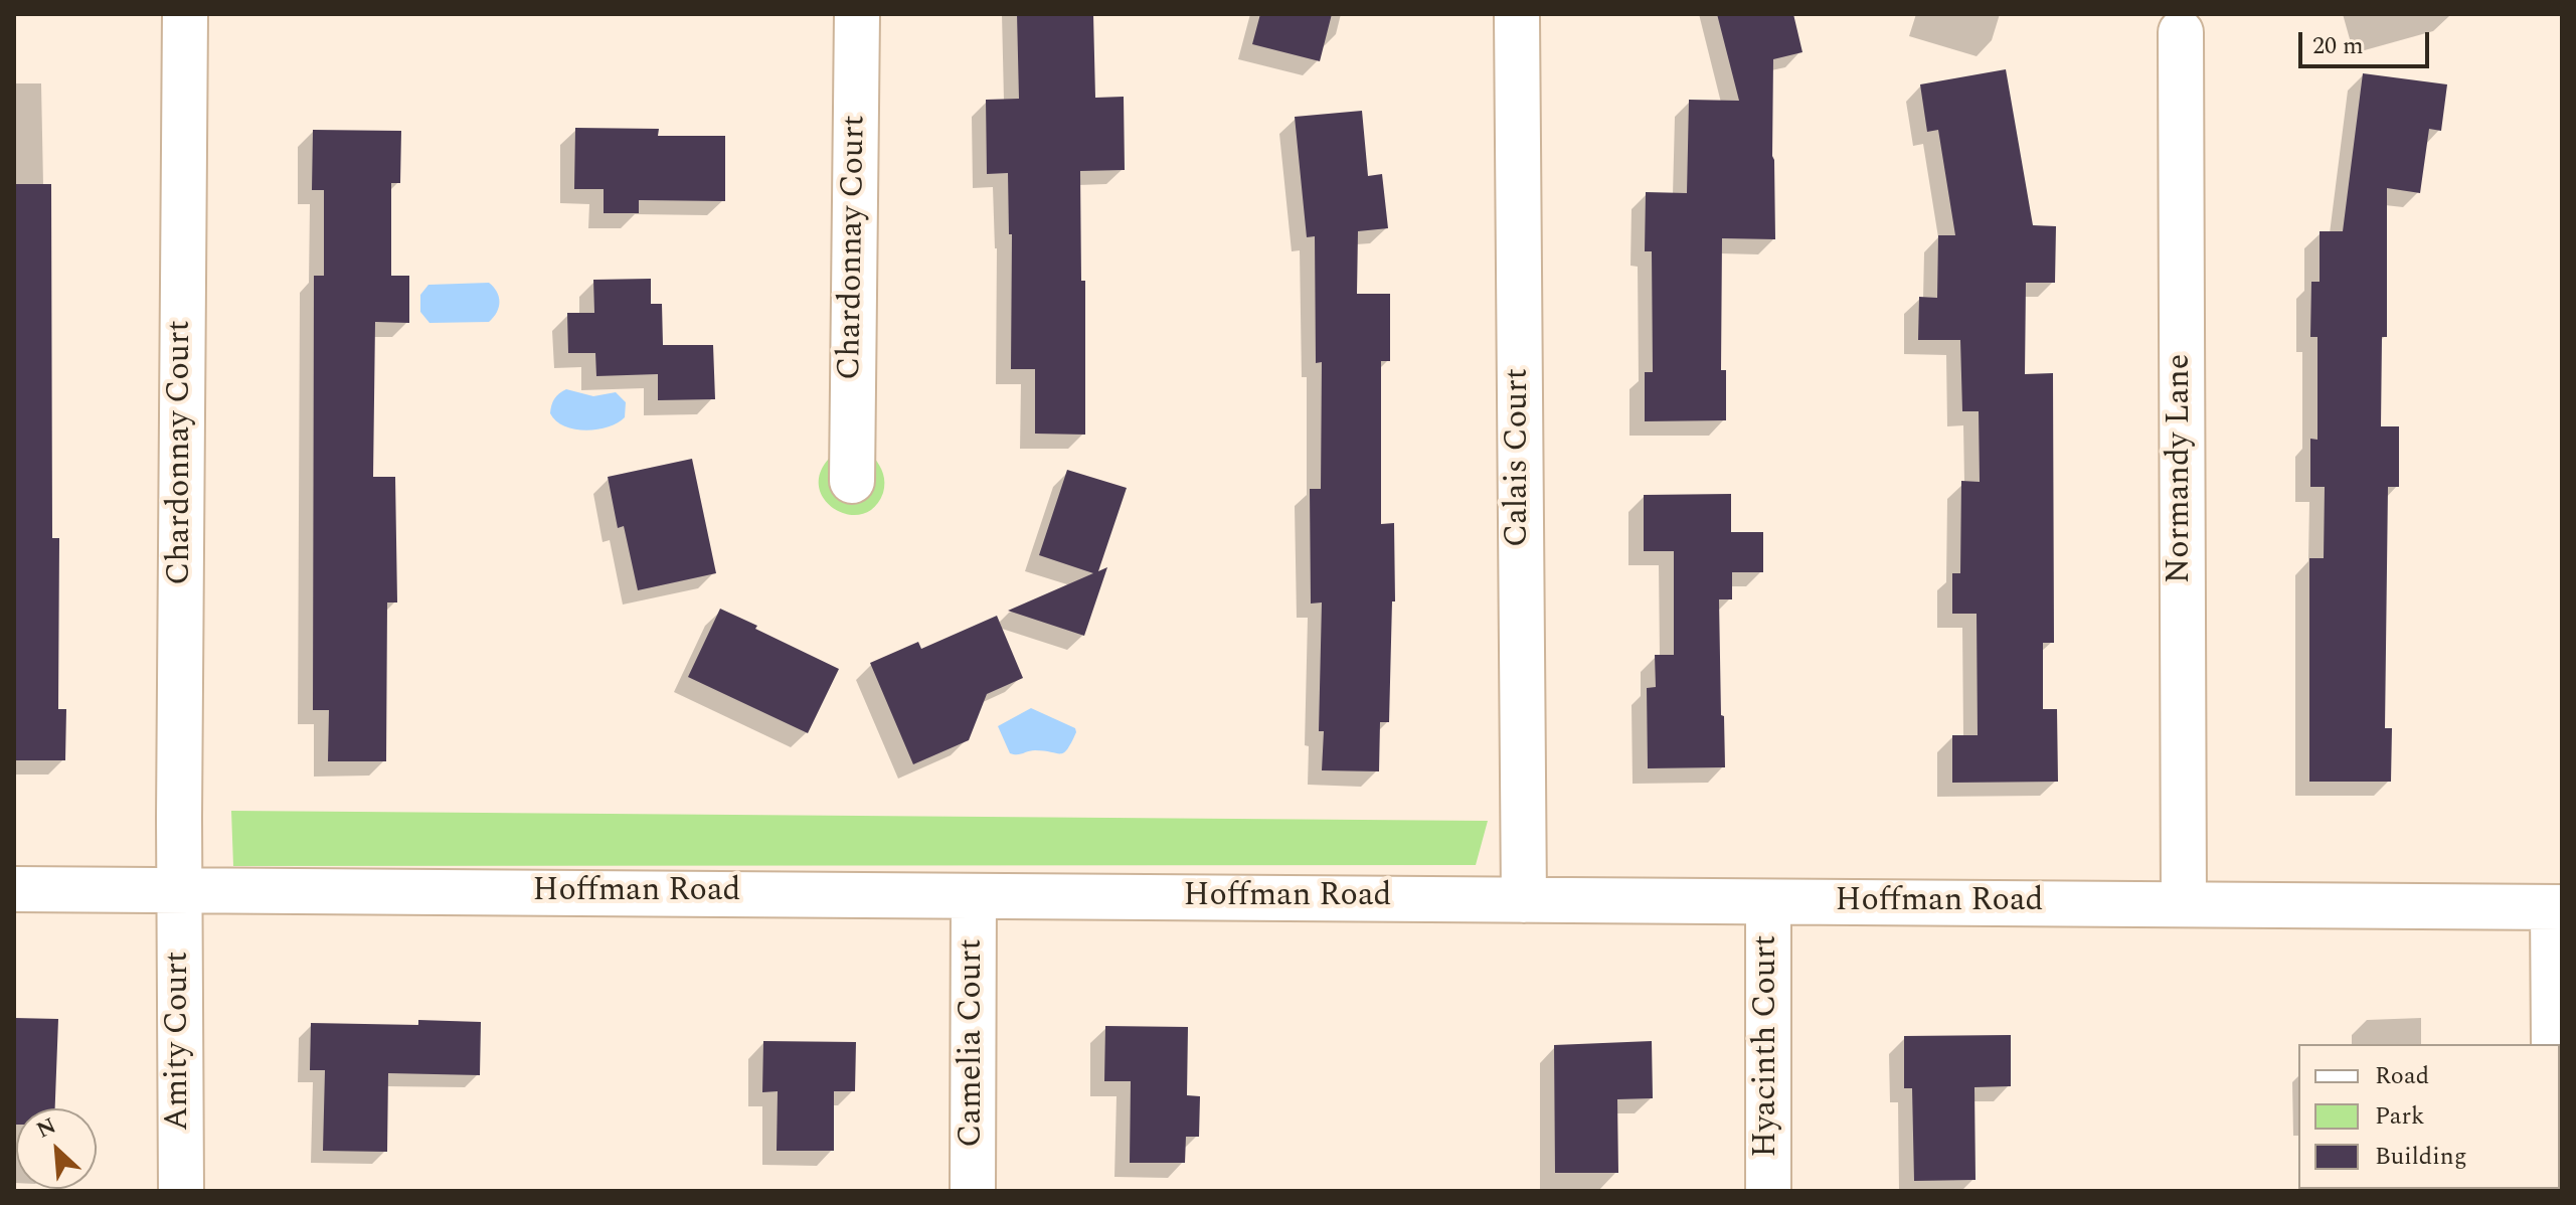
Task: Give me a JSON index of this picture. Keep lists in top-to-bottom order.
{
  "streets": {
    "street": [
      "Chardonnay Court",
      "Calais Court",
      "Normandy Lane",
      "Hoffman Road",
      "Amity Court",
      "Camelia Court",
      "Hyacinth Court"
    ]
  },
  "crossings": [
    ["Chardonnay Court", "Hoffman Road"],
    ["Chardonnay Court", "Amity Court"],
    ["Calais Court", "Hoffman Road"],
    ["Normandy Lane", "Hoffman Road"],
    ["Hoffman Road", "Amity Court"],
    ["Hoffman Road", "Camelia Court"],
    ["Hoffman Road", "Hyacinth Court"]
  ],
  "legend": ["Road", "Park", "Building"],
  "scale_bar": "20 m",
  "north": "top left"
}
